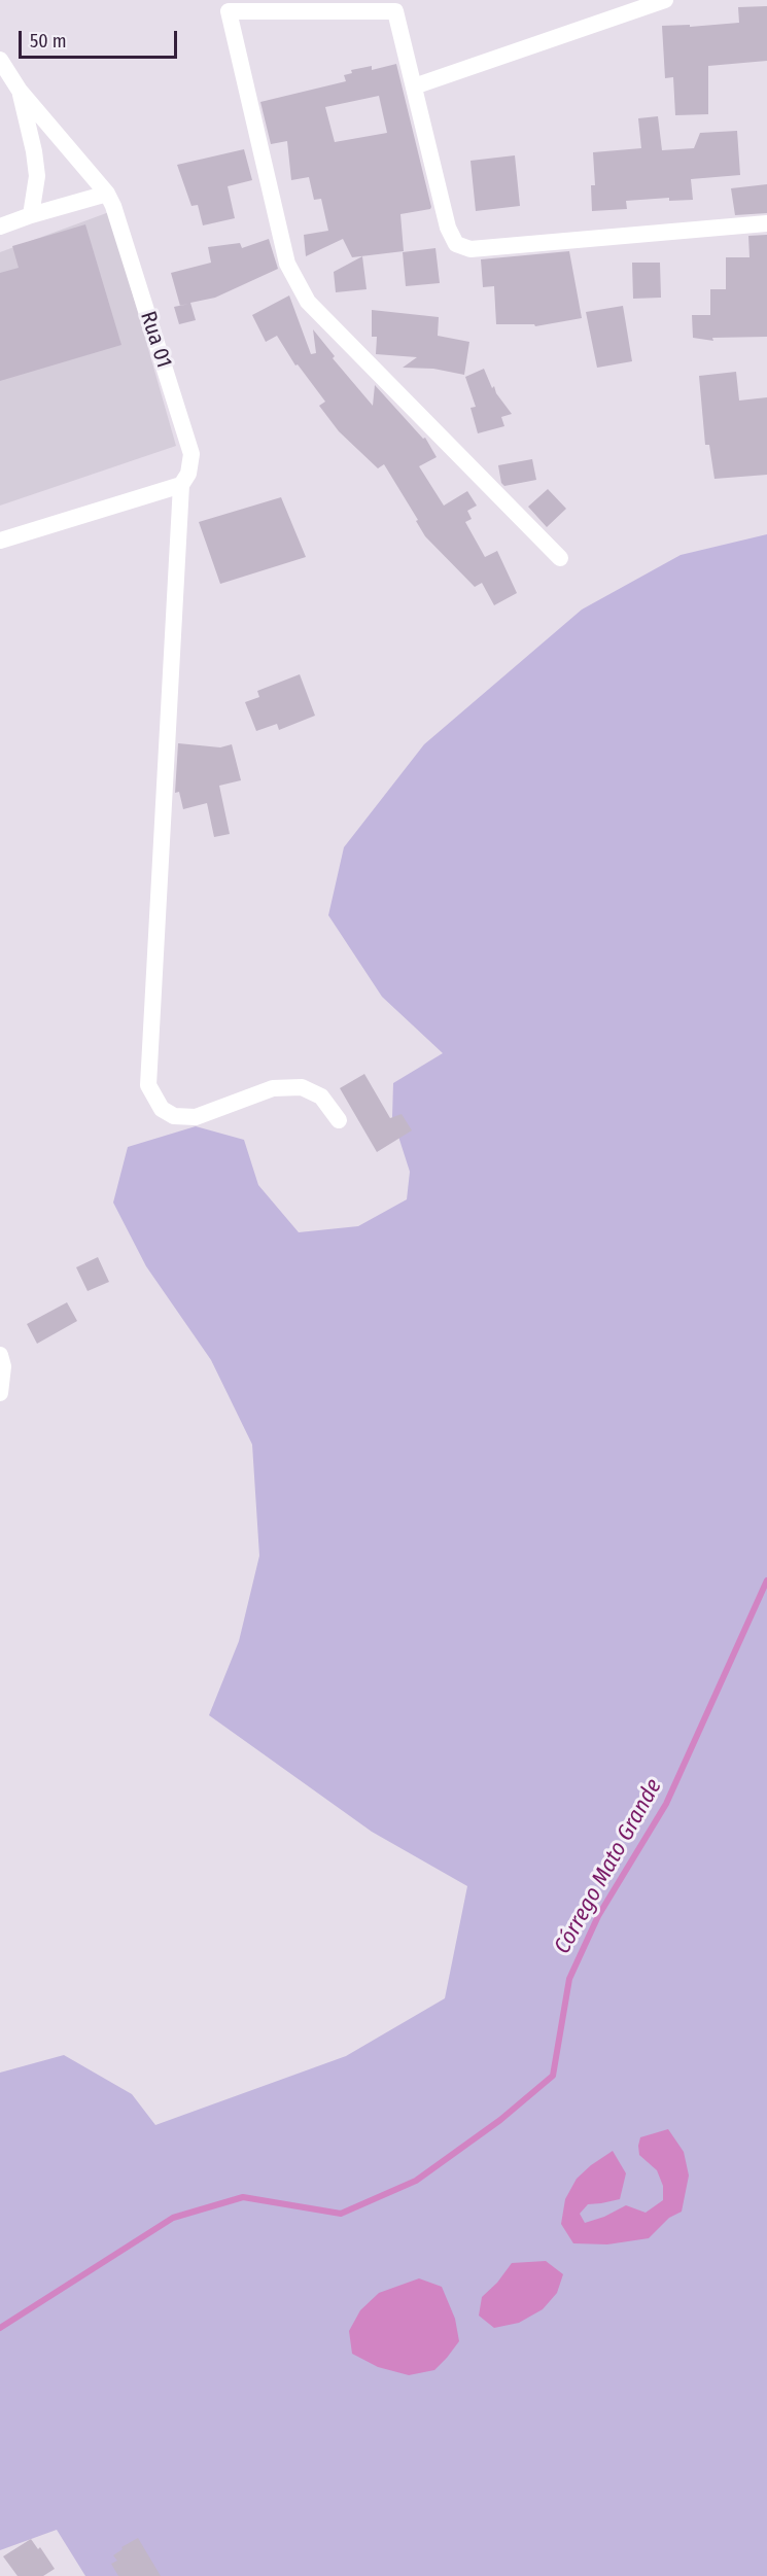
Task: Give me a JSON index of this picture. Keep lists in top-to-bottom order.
{
  "streets": {
    "street": ["Rua 01"]
  },
  "water": ["Córrego Mato Grande"],
  "scale_bar": "50 m"
}
